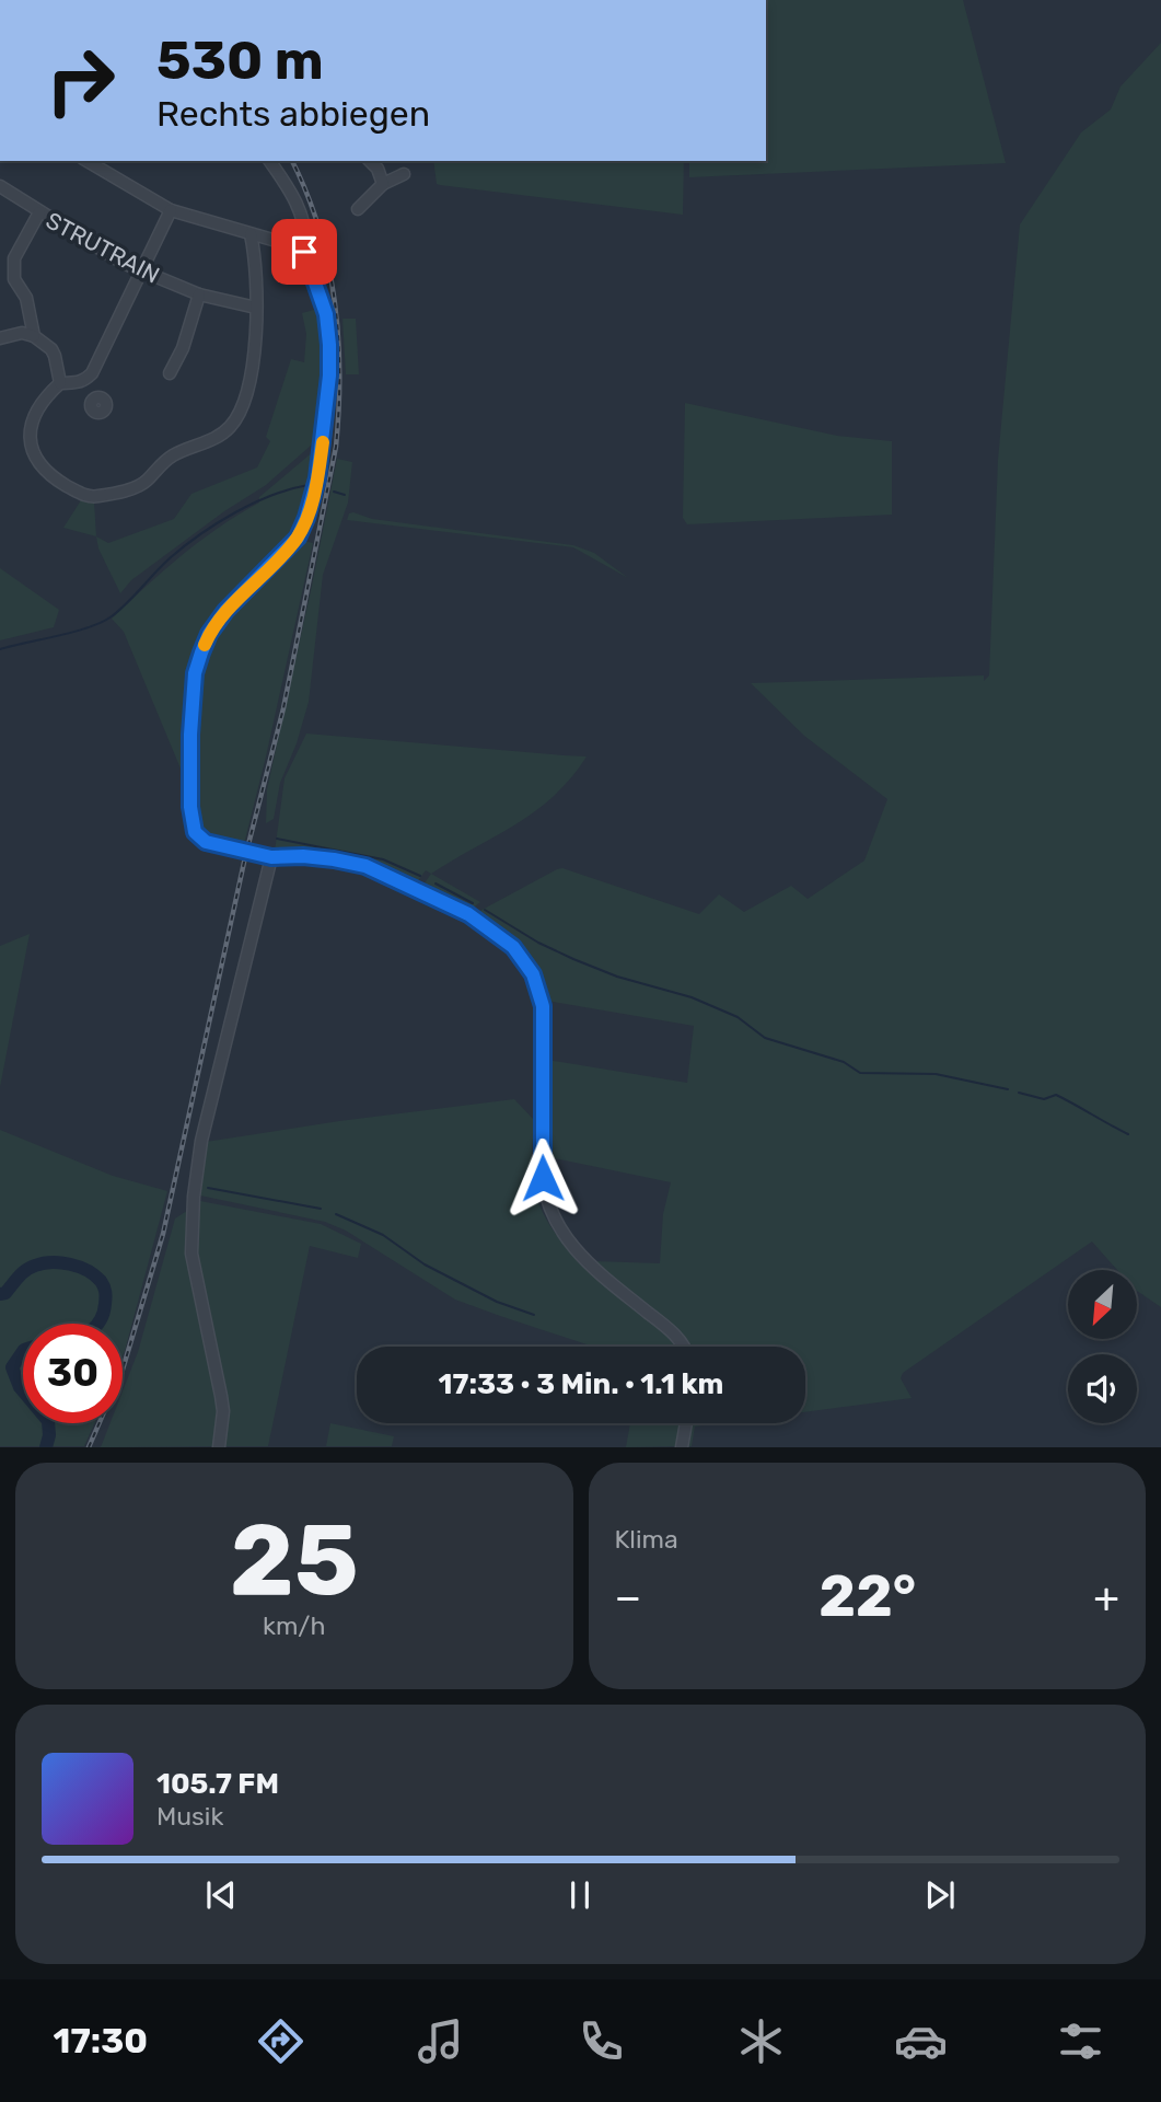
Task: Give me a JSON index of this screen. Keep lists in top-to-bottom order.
{
  "streets": {
    "street": ["STRUTRAIN"]
  },
  "north": "bottom left",
  "page": {
    "turn": ["530 m", "Rechts abbiegen"],
    "limit": "30",
    "trip": "17:33 · 3 Min. · 1.1 km",
    "tile": [
      ["25", "km/h"],
      "Klima"
    ],
    "heat": ["−", "22°", "+"],
    "song": ["105.7 FM", "Musik"],
    "tabs": "17:30"
  }
}
